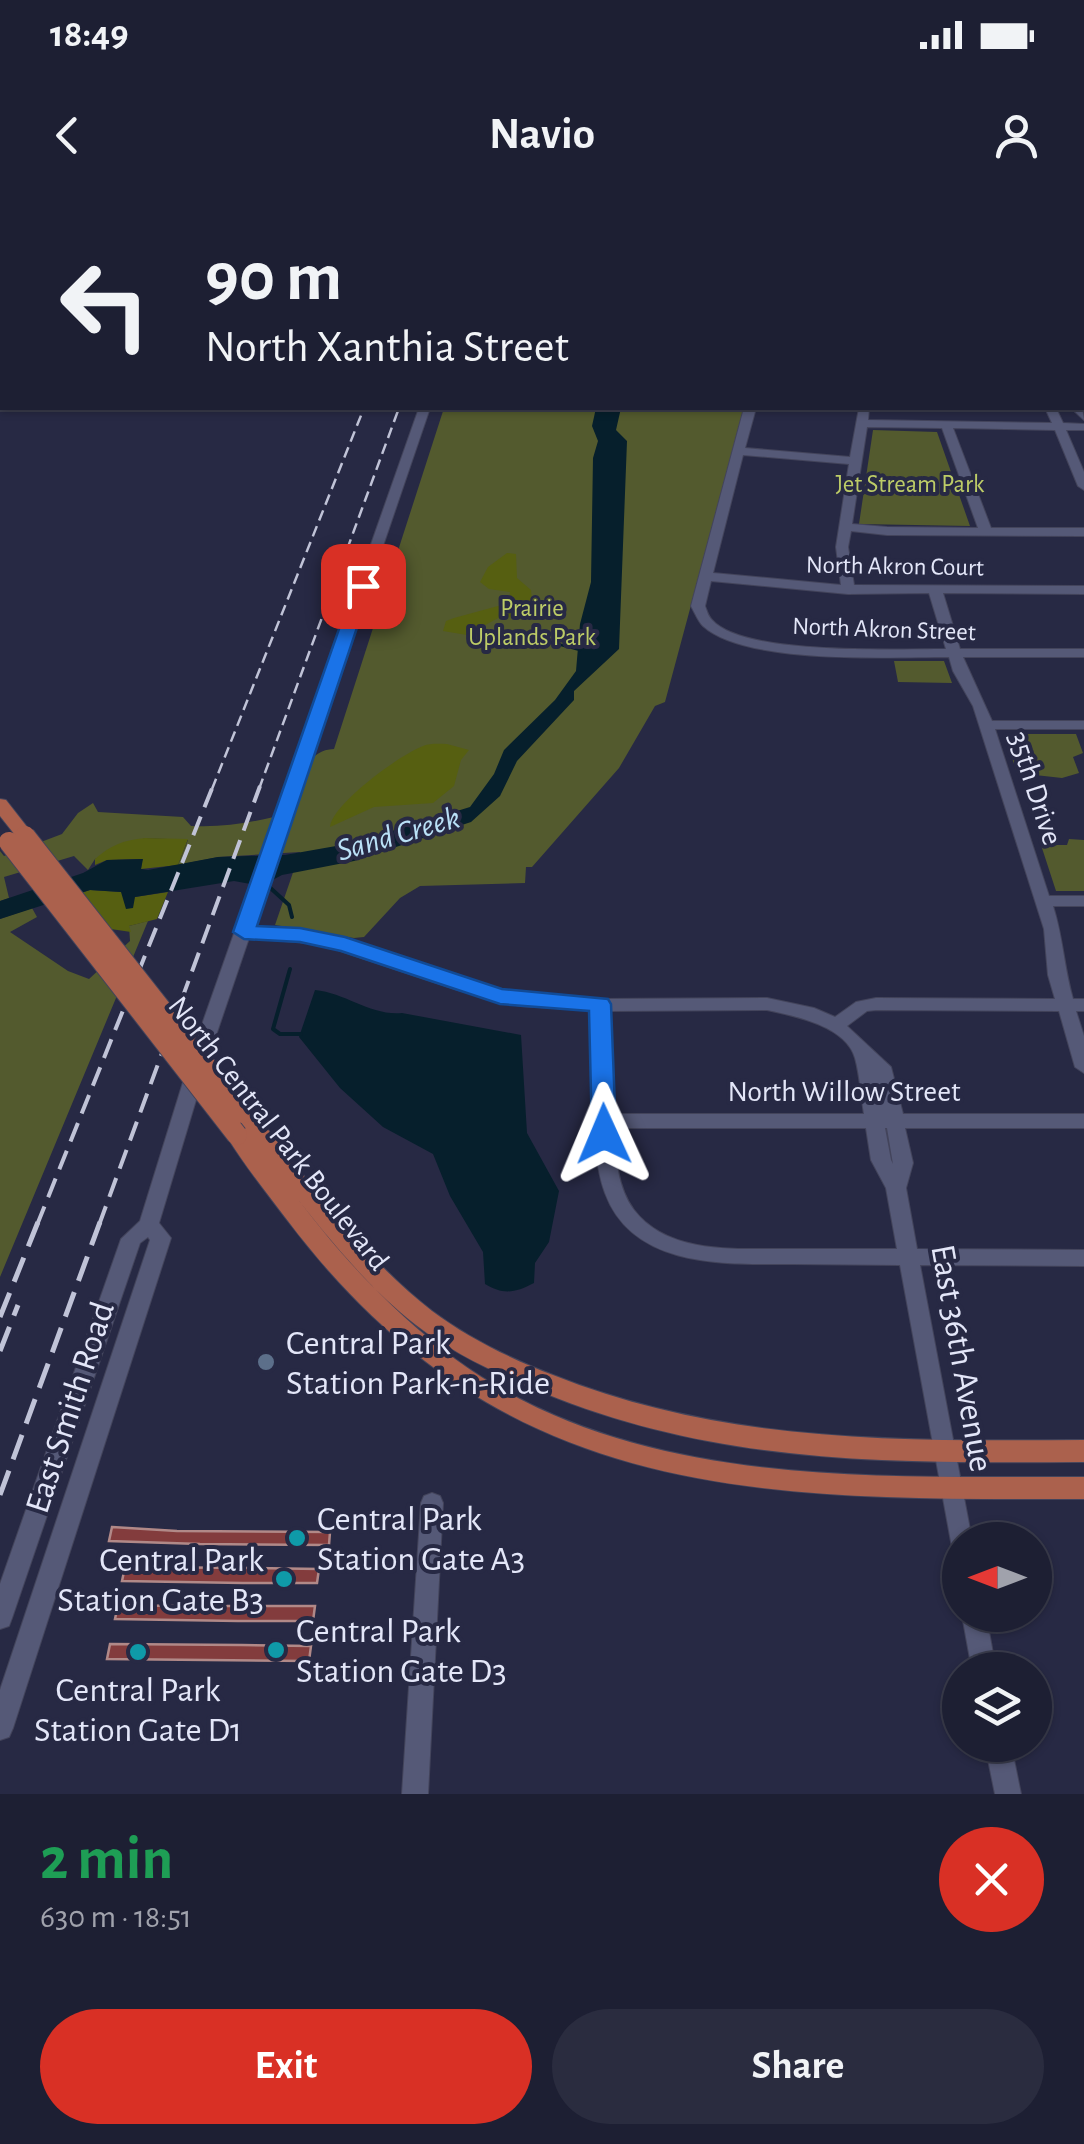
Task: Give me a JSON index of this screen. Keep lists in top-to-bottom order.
{
  "streets": {
    "main road": ["North Central Park Boulevard"],
    "street": [
      "North Akron Court",
      "North Akron Street",
      "35th Drive",
      "North Willow Street",
      "East 36th Avenue",
      "East Smith Road"
    ]
  },
  "crossings": [
    ["North Akron Court", "North Akron Street"],
    ["North Akron Court", "35th Drive"],
    ["North Akron Street", "35th Drive"],
    ["North Willow Street", "East 36th Avenue"],
    ["North Central Park Boulevard", "East 36th Avenue"]
  ],
  "water": ["Sand Creek"],
  "parks": ["Jet Stream Park", "Prairie Uplands Park"],
  "places": [
    "Central Park Station Park-n-Ride",
    "Central Park Station Gate A3",
    "Central Park Station Gate B3",
    "Central Park Station Gate D3",
    "Central Park Station Gate D1"
  ],
  "north": "left",
  "page": {
    "status": "18:49",
    "header": "Navio",
    "turn": ["90 m", "North Xanthia Street"],
    "heading": ["2 min", "630 m · 18:51"],
    "buttons": ["Exit", "Share"]
  }
}
